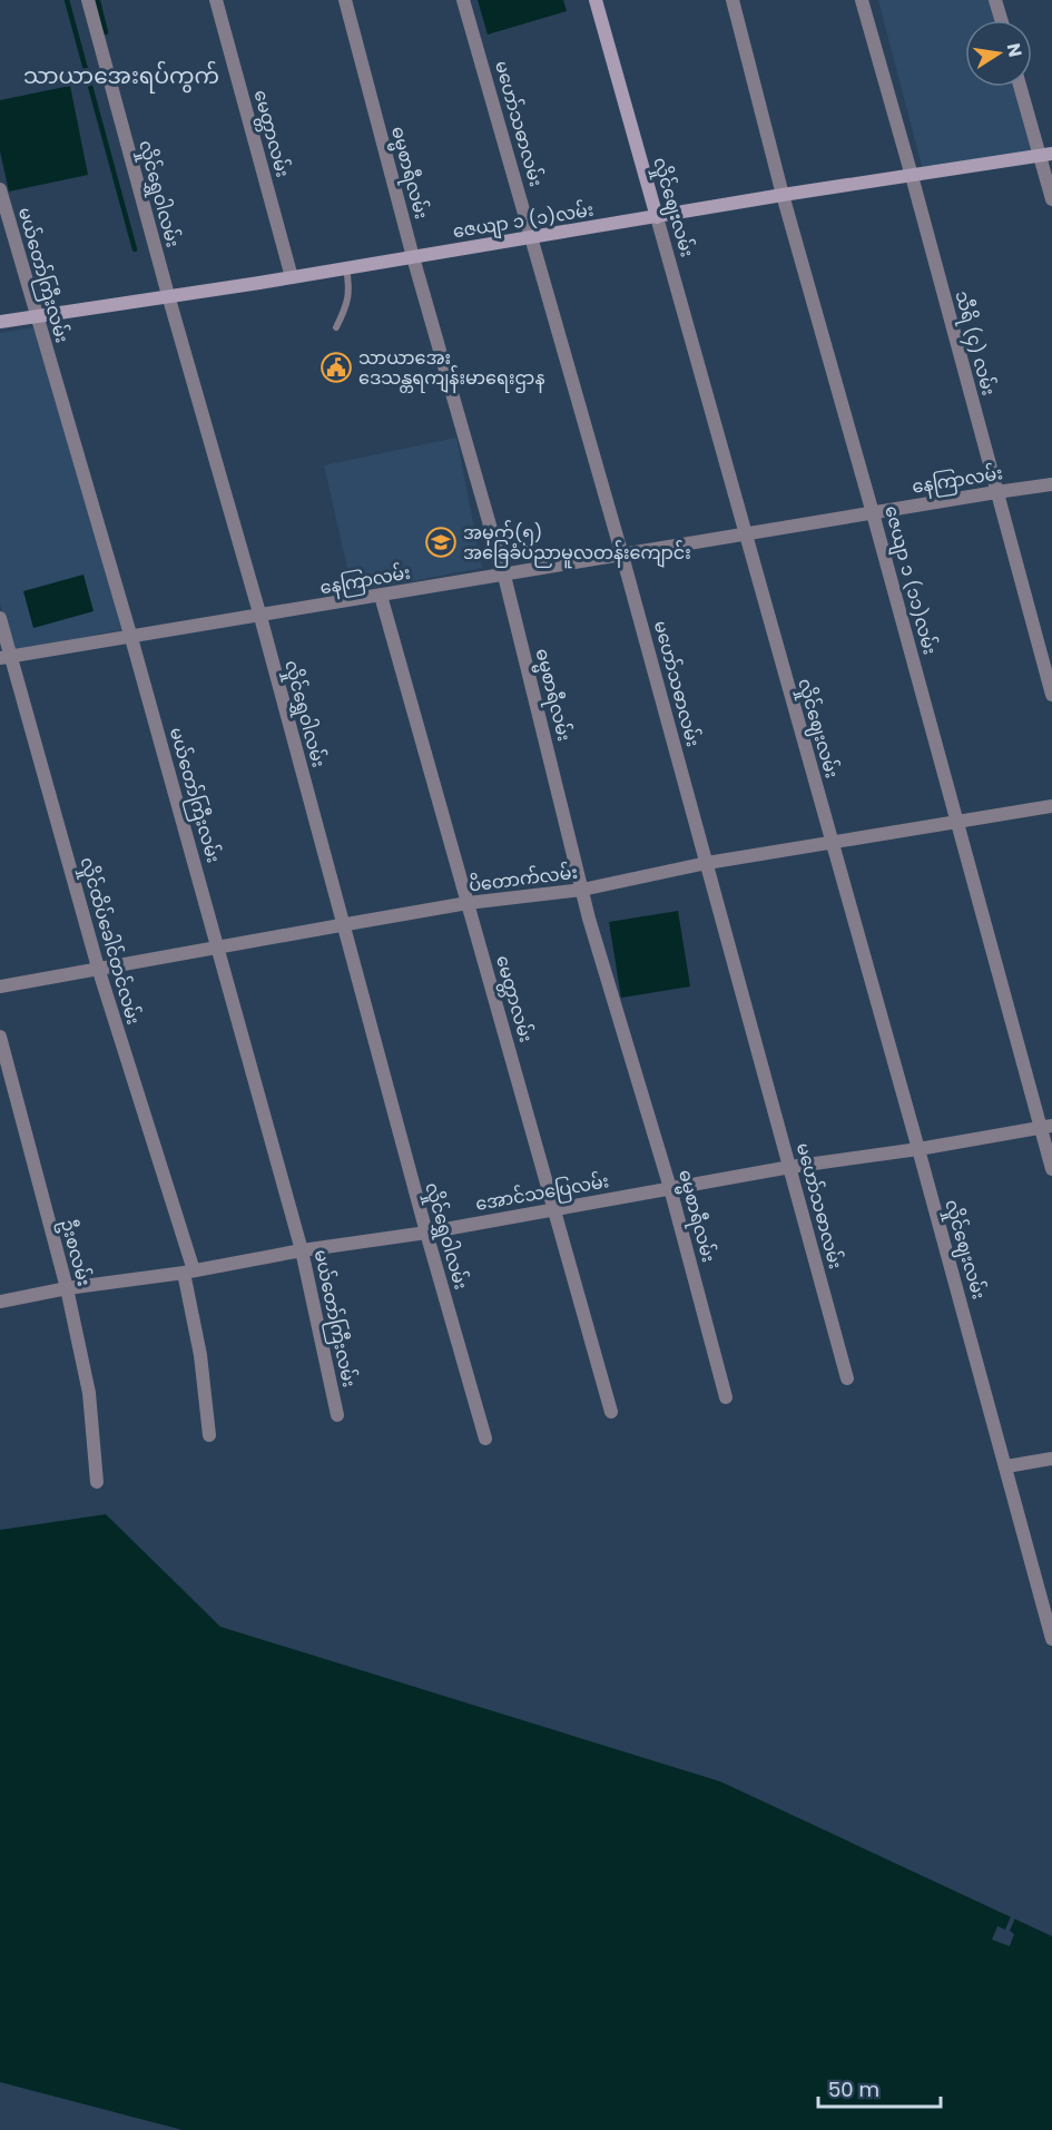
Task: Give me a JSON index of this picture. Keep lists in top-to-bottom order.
{
  "streets": {
    "street": [
      "မဟော်သဓာလမ်း",
      "မေတ္တာလမ်း",
      "ဓမ္မစာရီလမ်း",
      "လှိုင်ရွှေဝါလမ်း",
      "လှိုင်ဈေးလမ်း",
      "ဇေယျာ ၁ (၁)လမ်း",
      "မယ်တော်ကြီးလမ်း",
      "သီရိ (၄) လမ်း",
      "နေကြာလမ်း",
      "ဇေယျာ ၁ (၁၁)လမ်း",
      "ပိတောက်လမ်း",
      "လှိုင်ထိပ်ခေါင်တင်လမ်း",
      "အောင်သပြေလမ်း",
      "ဦးစလမ်း"
    ]
  },
  "crossings": [
    ["မဟော်သဓာလမ်း", "ဇေယျာ ၁ (၁)လမ်း"],
    ["မဟော်သဓာလမ်း", "နေကြာလမ်း"],
    ["မဟော်သဓာလမ်း", "ပိတောက်လမ်း"],
    ["မဟော်သဓာလမ်း", "အောင်သပြေလမ်း"],
    ["မေတ္တာလမ်း", "ဇေယျာ ၁ (၁)လမ်း"],
    ["မေတ္တာလမ်း", "နေကြာလမ်း"],
    ["မေတ္တာလမ်း", "ပိတောက်လမ်း"],
    ["မေတ္တာလမ်း", "အောင်သပြေလမ်း"],
    ["ဓမ္မစာရီလမ်း", "ဇေယျာ ၁ (၁)လမ်း"],
    ["ဓမ္မစာရီလမ်း", "နေကြာလမ်း"],
    ["ဓမ္မစာရီလမ်း", "ပိတောက်လမ်း"],
    ["ဓမ္မစာရီလမ်း", "အောင်သပြေလမ်း"],
    ["လှိုင်ရွှေဝါလမ်း", "ဇေယျာ ၁ (၁)လမ်း"],
    ["လှိုင်ရွှေဝါလမ်း", "နေကြာလမ်း"],
    ["လှိုင်ရွှေဝါလမ်း", "ပိတောက်လမ်း"],
    ["လှိုင်ရွှေဝါလမ်း", "အောင်သပြေလမ်း"],
    ["လှိုင်ဈေးလမ်း", "ဇေယျာ ၁ (၁)လမ်း"],
    ["လှိုင်ဈေးလမ်း", "နေကြာလမ်း"],
    ["လှိုင်ဈေးလမ်း", "ပိတောက်လမ်း"],
    ["လှိုင်ဈေးလမ်း", "အောင်သပြေလမ်း"],
    ["ဇေယျာ ၁ (၁)လမ်း", "မယ်တော်ကြီးလမ်း"],
    ["ဇေယျာ ၁ (၁)လမ်း", "သီရိ (၄) လမ်း"],
    ["ဇေယျာ ၁ (၁)လမ်း", "ဇေယျာ ၁ (၁၁)လမ်း"],
    ["မယ်တော်ကြီးလမ်း", "နေကြာလမ်း"],
    ["မယ်တော်ကြီးလမ်း", "ပိတောက်လမ်း"],
    ["မယ်တော်ကြီးလမ်း", "အောင်သပြေလမ်း"],
    ["သီရိ (၄) လမ်း", "နေကြာလမ်း"],
    ["နေကြာလမ်း", "ဇေယျာ ၁ (၁၁)လမ်း"],
    ["နေကြာလမ်း", "လှိုင်ထိပ်ခေါင်တင်လမ်း"],
    ["ဇေယျာ ၁ (၁၁)လမ်း", "ပိတောက်လမ်း"],
    ["ဇေယျာ ၁ (၁၁)လမ်း", "အောင်သပြေလမ်း"],
    ["ပိတောက်လမ်း", "လှိုင်ထိပ်ခေါင်တင်လမ်း"],
    ["လှိုင်ထိပ်ခေါင်တင်လမ်း", "အောင်သပြေလမ်း"],
    ["အောင်သပြေလမ်း", "ဦးစလမ်း"]
  ],
  "districts": ["သာယာအေးရပ်ကွက်"],
  "places": {
    "public building": ["သာယာအေး ဒေသန္တရကျန်းမာရေးဌာန"],
    "school or university": ["အမှတ်(၅) အခြေခံပညာမူလတန်းကျောင်း"]
  },
  "scale_bar": "50 m",
  "north": "right"
}
